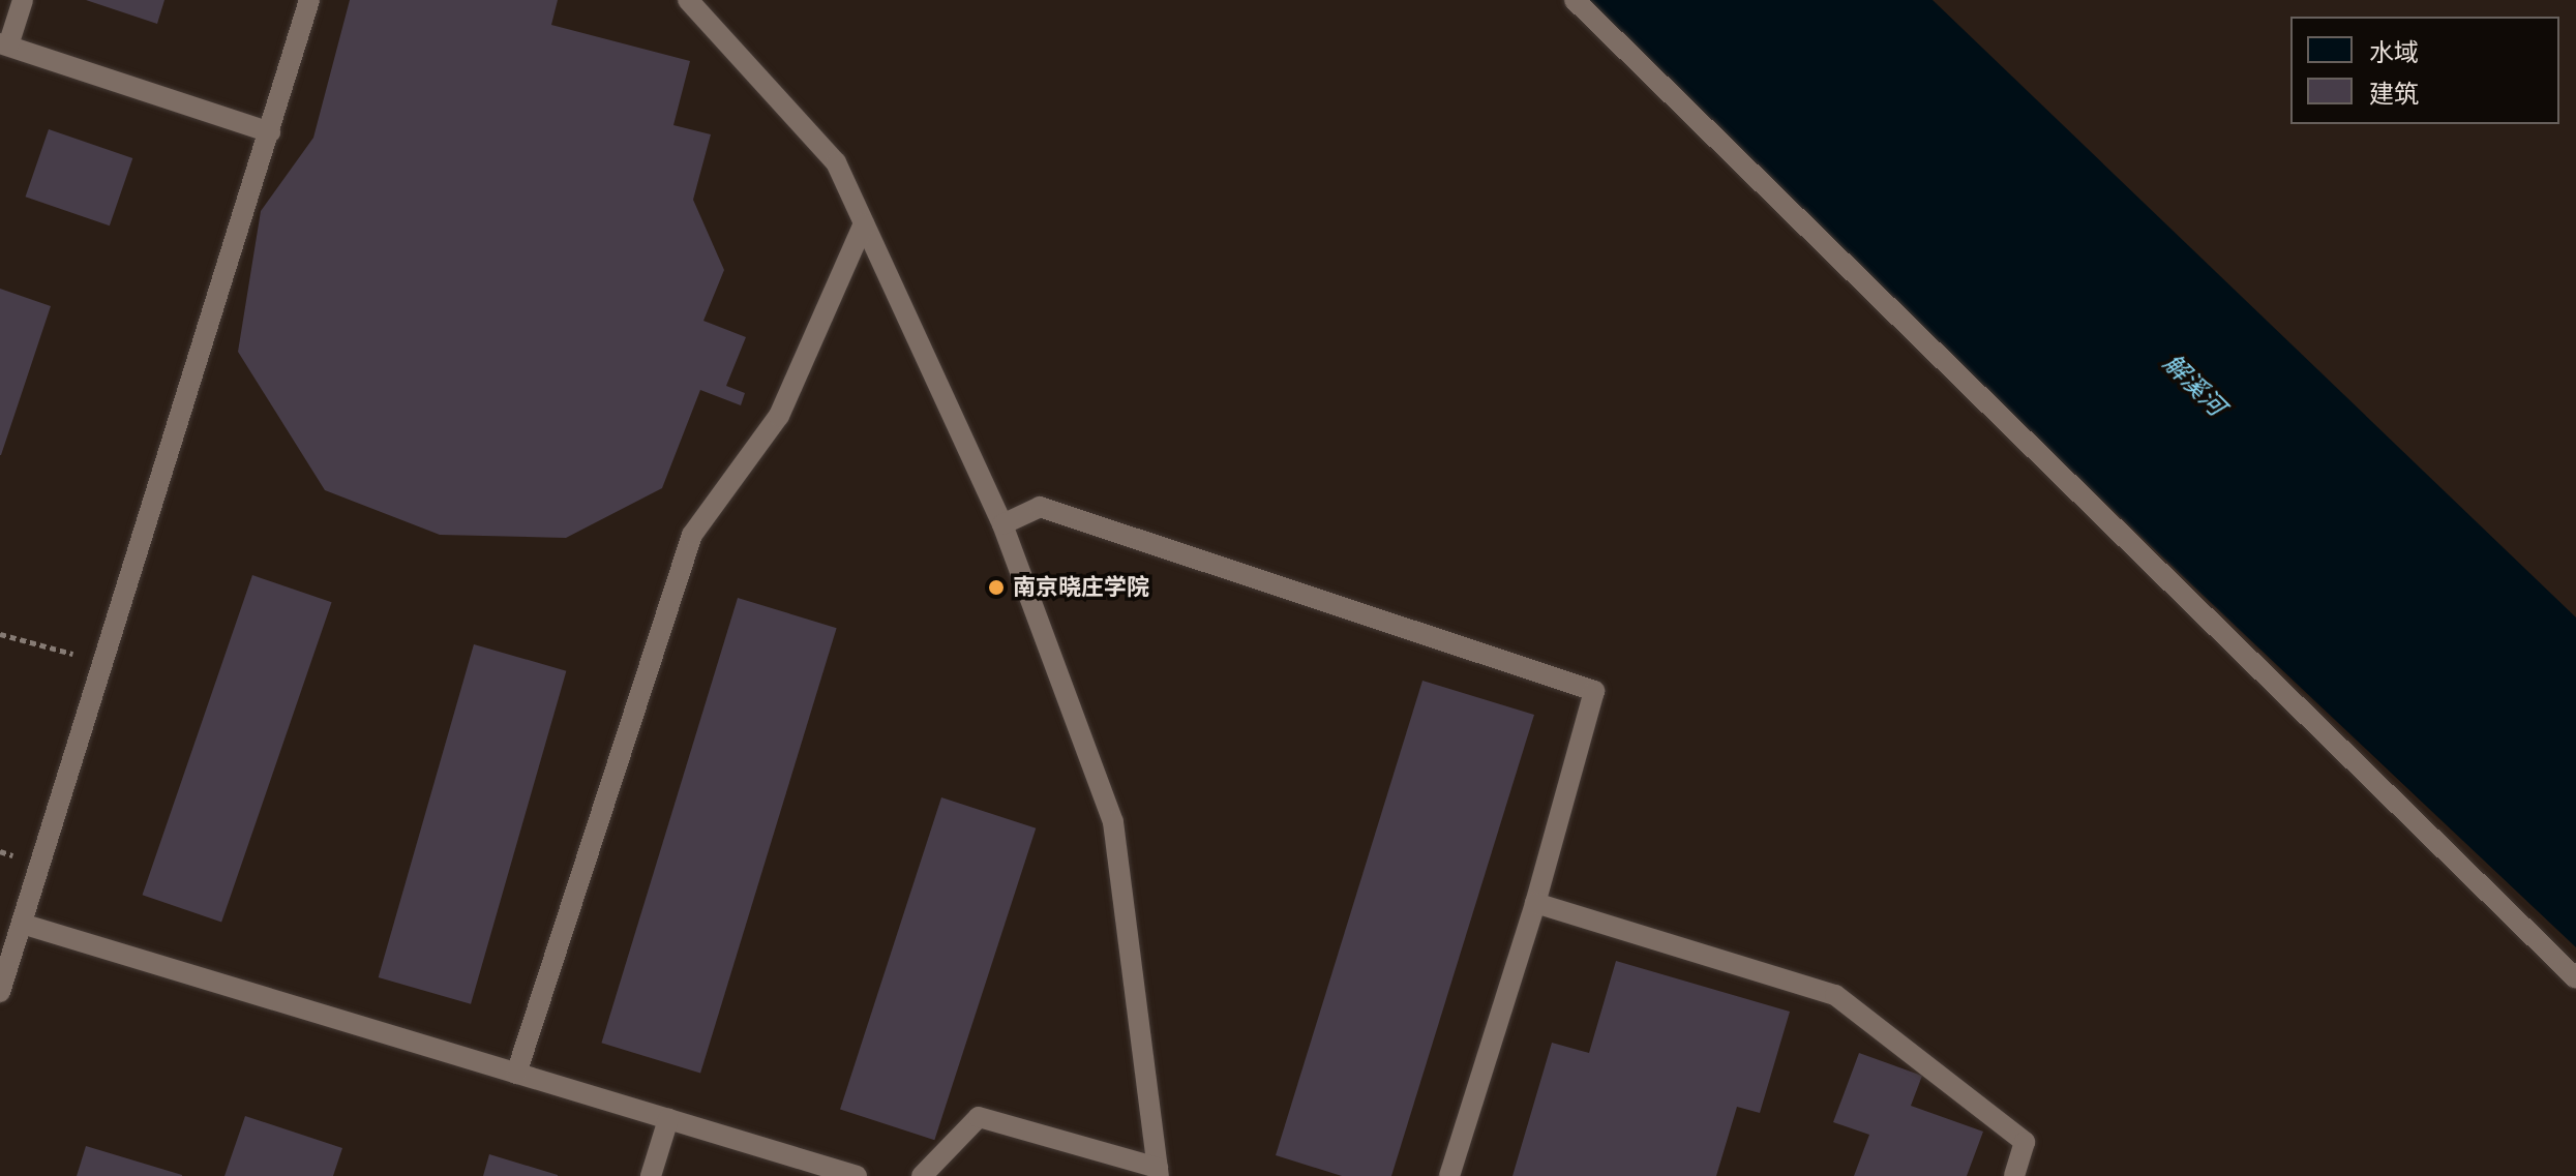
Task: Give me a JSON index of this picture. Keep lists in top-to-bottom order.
{
  "water": ["解溪河"],
  "places": ["南京晓庄学院"],
  "legend": ["水域", "建筑"]
}
